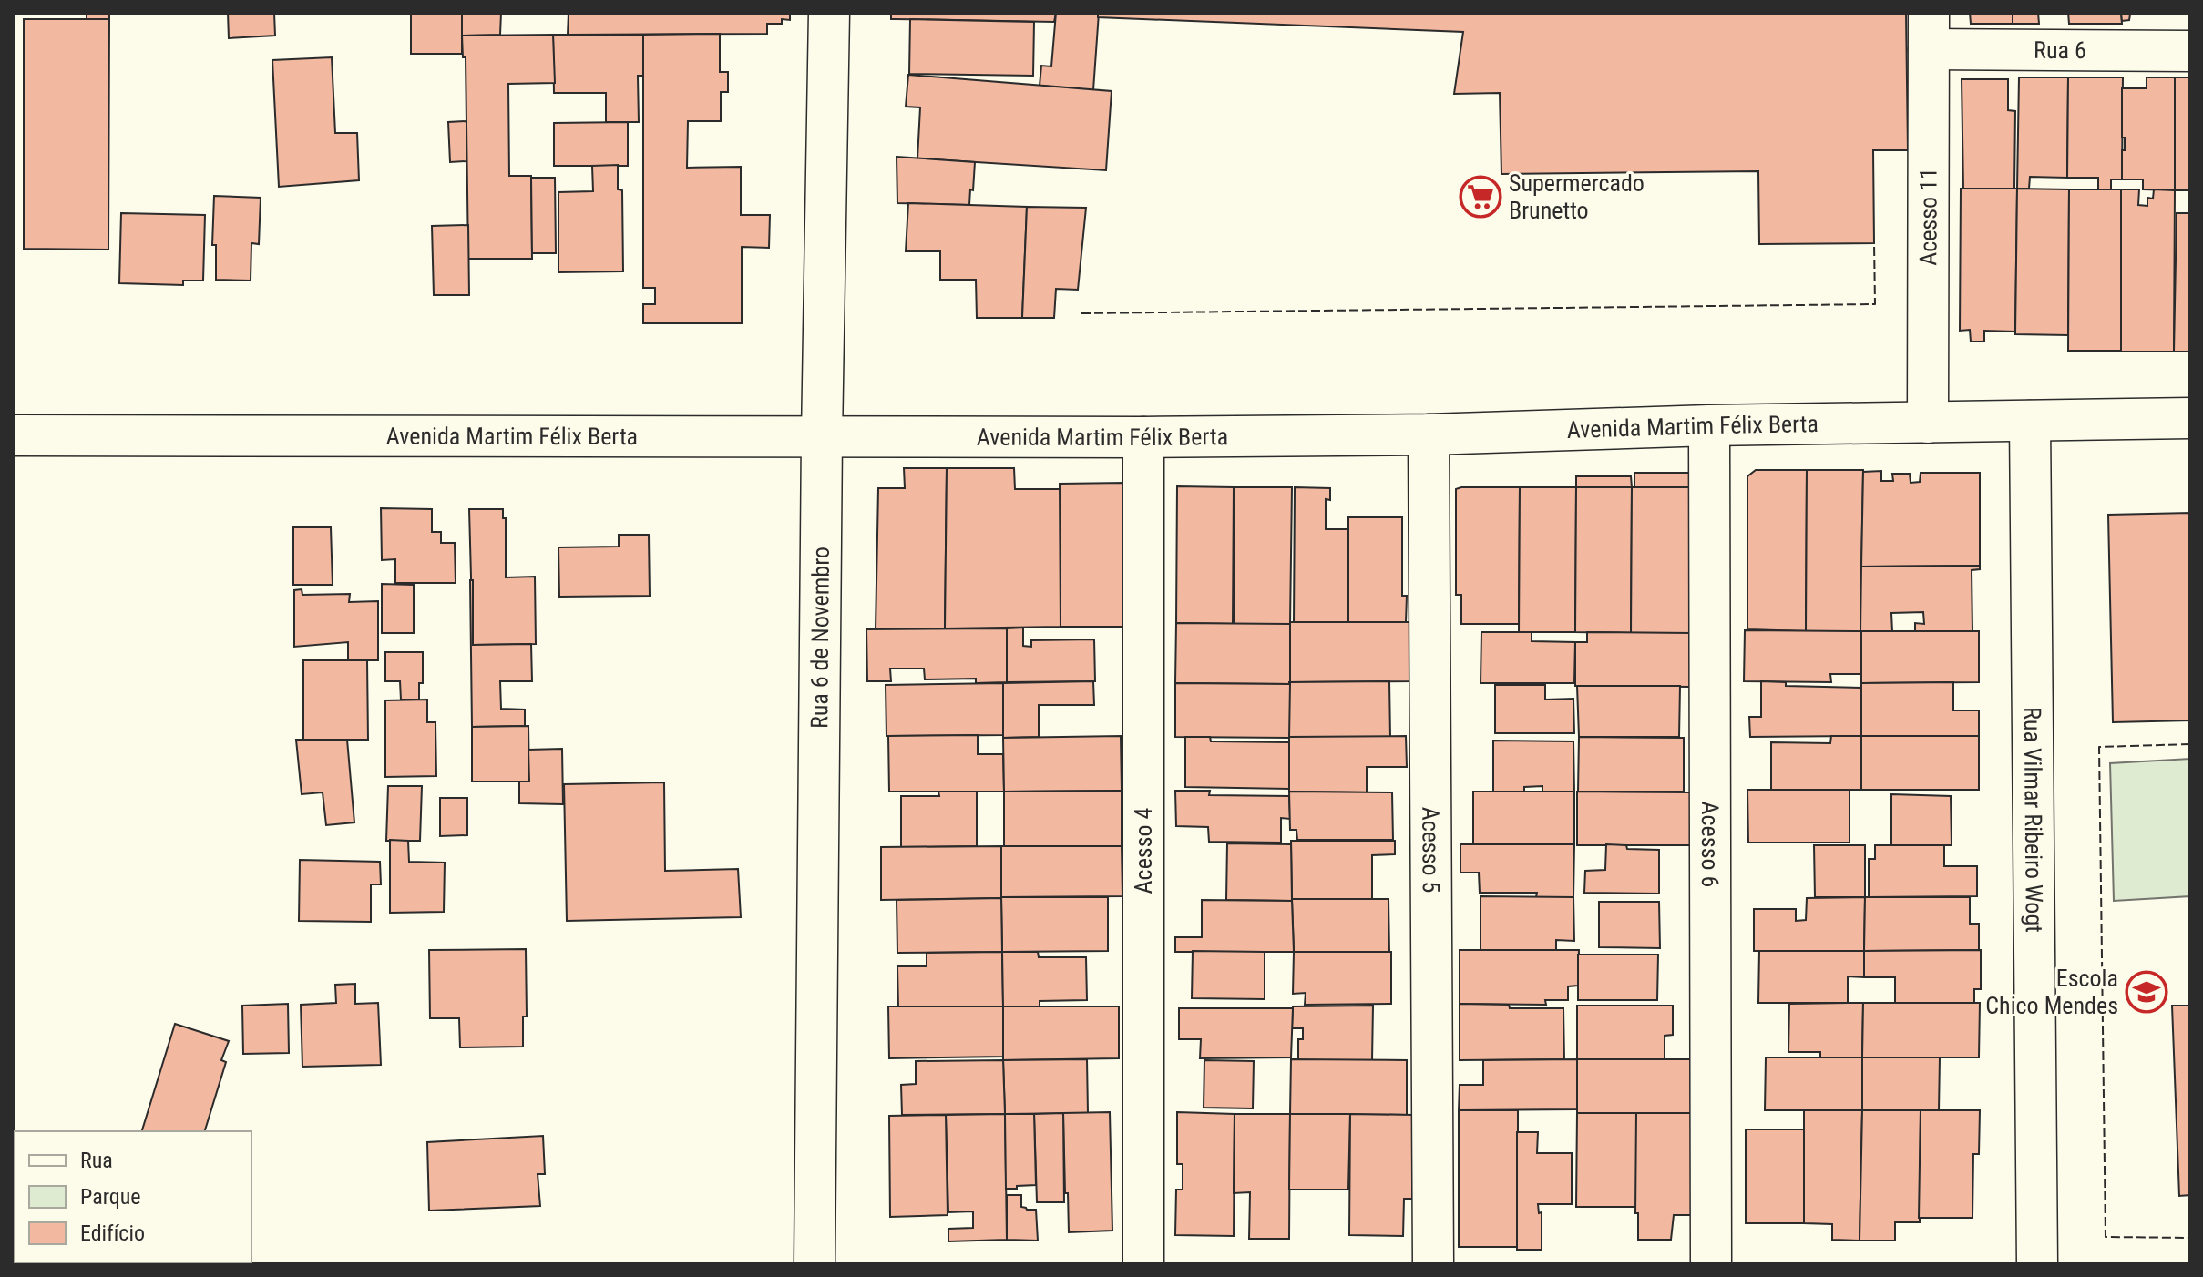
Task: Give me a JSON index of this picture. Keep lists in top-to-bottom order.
{
  "streets": {
    "street": [
      "Rua 6",
      "Acesso 11",
      "Avenida Martim Félix Berta",
      "Rua 6 de Novembro",
      "Rua Vilmar Ribeiro Wogt",
      "Acesso 6",
      "Acesso 5",
      "Acesso 4"
    ]
  },
  "crossings": [
    ["Rua 6", "Acesso 11"],
    ["Acesso 11", "Avenida Martim Félix Berta"],
    ["Avenida Martim Félix Berta", "Rua 6 de Novembro"],
    ["Avenida Martim Félix Berta", "Rua Vilmar Ribeiro Wogt"],
    ["Avenida Martim Félix Berta", "Acesso 6"],
    ["Avenida Martim Félix Berta", "Acesso 5"],
    ["Avenida Martim Félix Berta", "Acesso 4"]
  ],
  "places": {
    "supermarket": ["Supermercado Brunetto"],
    "school or university": ["Escola Chico Mendes"]
  },
  "legend": ["Rua", "Parque", "Edifício"]
}
